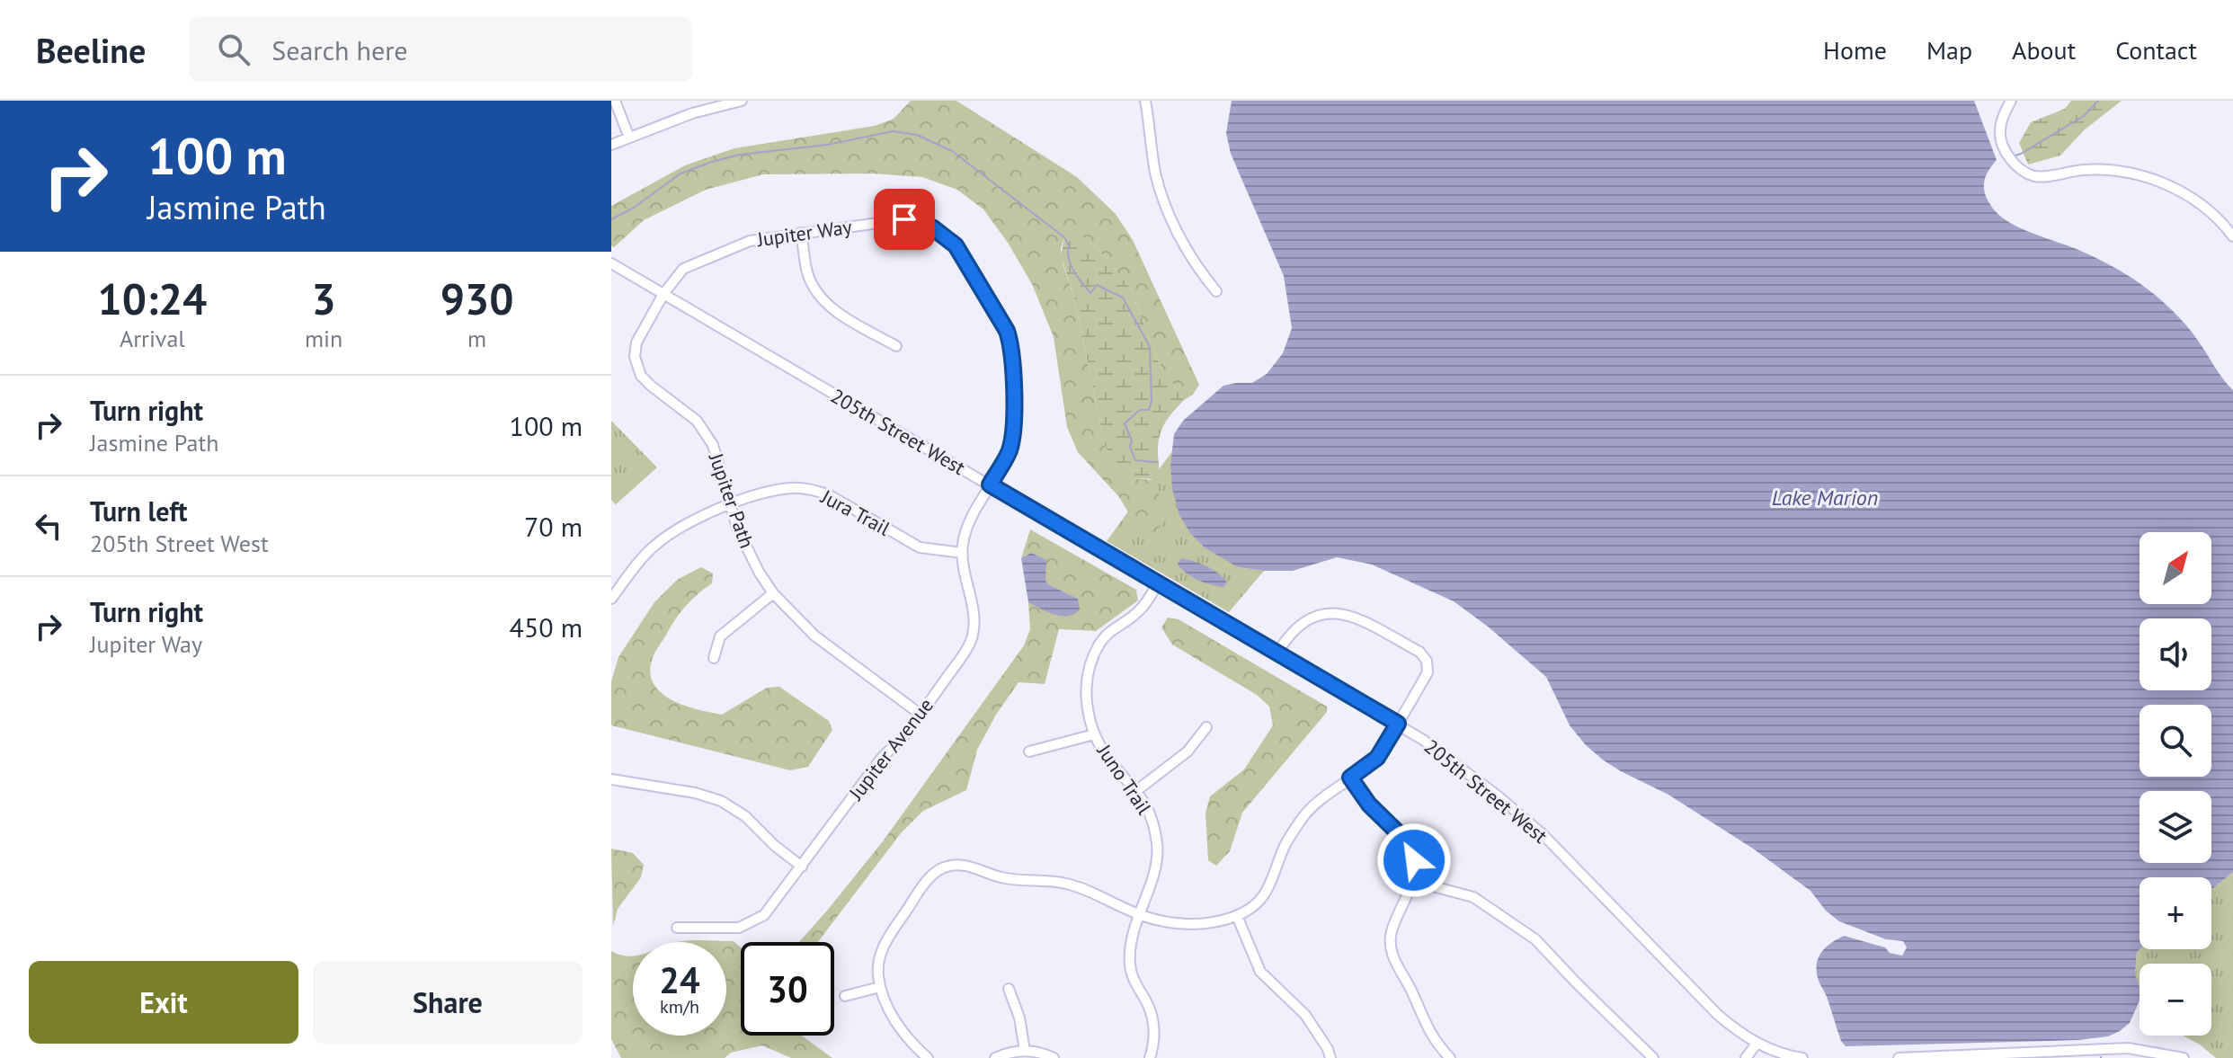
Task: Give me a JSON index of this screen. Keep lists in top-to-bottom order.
{
  "streets": {
    "street": [
      "Jupiter Way",
      "205th Street West",
      "Jupiter Path",
      "Jura Trail",
      "Jupiter Avenue",
      "Juno Trail"
    ]
  },
  "crossings": [
    ["Jupiter Way", "205th Street West"],
    ["Jupiter Way", "Jupiter Path"],
    ["Jupiter Way", "Jupiter Avenue"],
    ["205th Street West", "Jupiter Path"],
    ["205th Street West", "Jupiter Avenue"],
    ["205th Street West", "Juno Trail"],
    ["Jupiter Path", "Jura Trail"],
    ["Jupiter Path", "Jupiter Avenue"],
    ["Jura Trail", "Jupiter Avenue"]
  ],
  "water": ["Lake Marion"],
  "north": "top right",
  "page": {
    "header": "Beeline",
    "search": "Search here",
    "nav": [
      "Home",
      "Map",
      "About",
      "Contact"
    ],
    "turn": ["100 m", "Jasmine Path"],
    "eta": [
      "10:24",
      "Arrival",
      "3",
      "min",
      "930",
      "m"
    ],
    "list": [
      {
        "name": "Turn right",
        "note": "Jasmine Path",
        "value": "100 m"
      },
      {
        "name": "Turn left",
        "note": "205th Street West",
        "value": "70 m"
      },
      {
        "name": "Turn right",
        "note": "Jupiter Way",
        "value": "450 m"
      }
    ],
    "map_buttons": ["+", "−"],
    "speed": "24 km/h",
    "limit": "30",
    "buttons": ["Exit", "Share"]
  }
}
